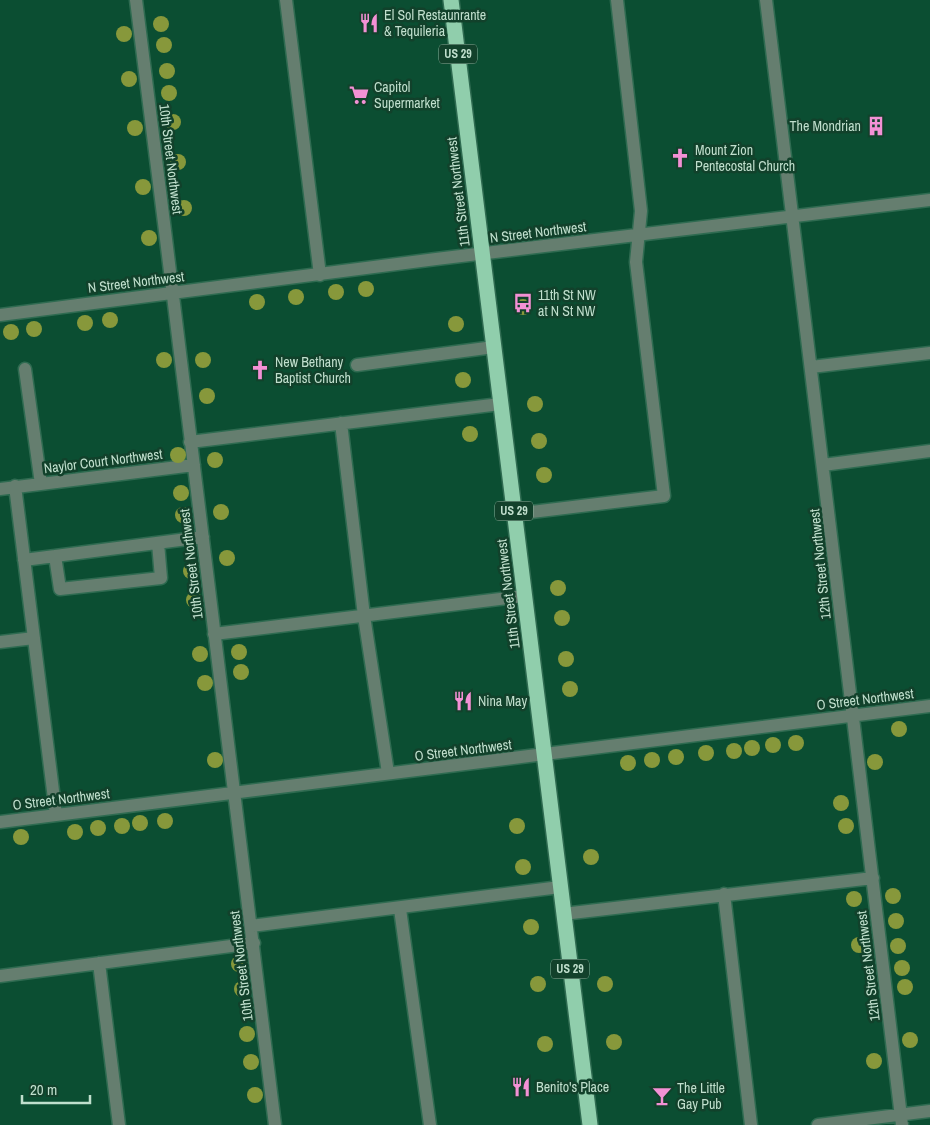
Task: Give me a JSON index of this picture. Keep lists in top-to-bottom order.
{
  "streets": {
    "highway": ["US 29", "11th Street Northwest"],
    "street": [
      "10th Street Northwest",
      "N Street Northwest",
      "Naylor Court Northwest",
      "12th Street Northwest",
      "O Street Northwest"
    ]
  },
  "crossings": [
    ["10th Street Northwest", "N Street Northwest"],
    ["10th Street Northwest", "Naylor Court Northwest"],
    ["10th Street Northwest", "O Street Northwest"],
    ["11th Street Northwest", "N Street Northwest"],
    ["11th Street Northwest", "O Street Northwest"],
    ["N Street Northwest", "12th Street Northwest"],
    ["12th Street Northwest", "O Street Northwest"]
  ],
  "places": {
    "restaurant": ["El Sol Restaunrante & Tequileria", "Nina May", "Benito's Place"],
    "supermarket": ["Capitol Supermarket"],
    "building": ["The Mondrian"],
    "church": ["Mount Zion Pentecostal Church", "New Bethany Baptist Church"],
    "bus stop": ["11th St NW at N St NW"],
    "bar": ["The Little Gay Pub"]
  },
  "scale_bar": "20 m"
}
